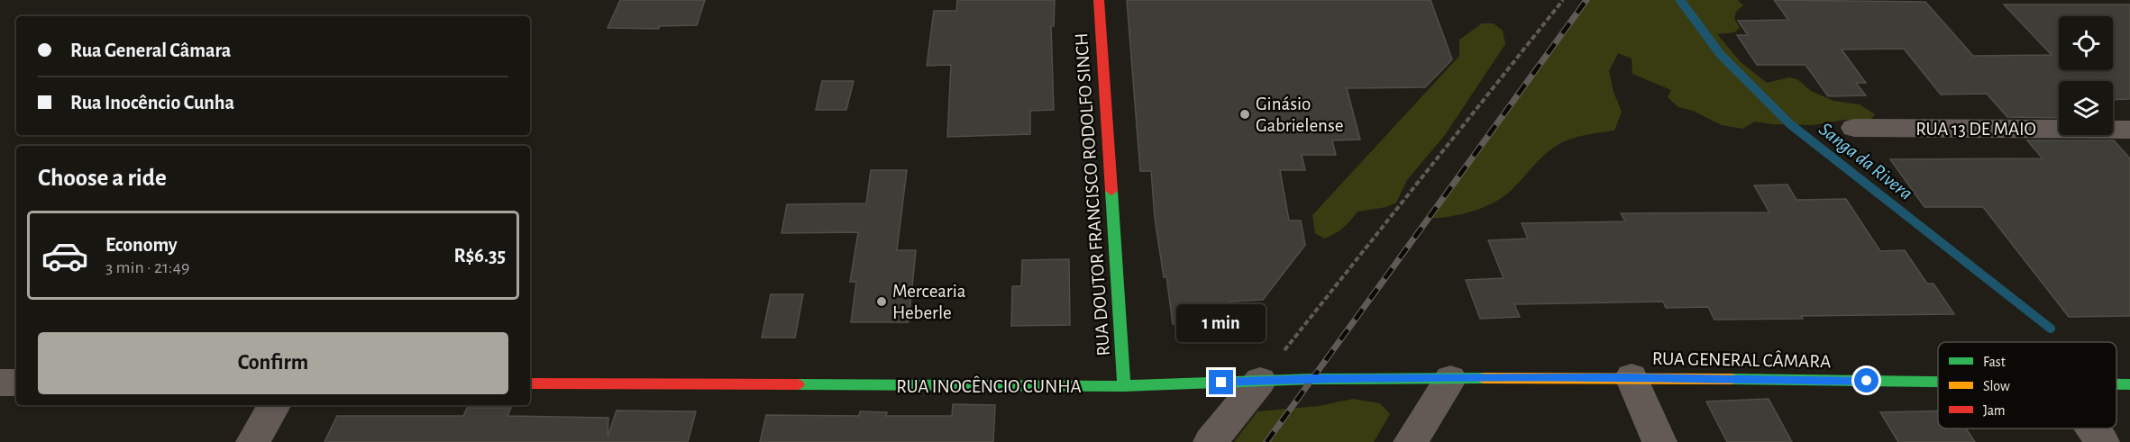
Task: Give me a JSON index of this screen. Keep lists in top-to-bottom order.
{
  "streets": {
    "street": [
      "RUA 13 DE MAIO",
      "RUA DOUTOR FRANCISCO RODOLFO SINCH",
      "RUA GENERAL CÂMARA",
      "RUA INOCÊNCIO CUNHA"
    ]
  },
  "crossings": [
    ["RUA DOUTOR FRANCISCO RODOLFO SINCH", "RUA INOCÊNCIO CUNHA"],
    ["RUA GENERAL CÂMARA", "RUA INOCÊNCIO CUNHA"]
  ],
  "water": ["Sanga da Rivera"],
  "places": ["Ginásio Gabrielense", "Mercearia Heberle"],
  "legend": ["Fast", "Slow", "Jam"],
  "page": {
    "banner": ["Rua General Câmara", "Rua Inocêncio Cunha"],
    "heading": "Choose a ride",
    "list": [
      {
        "name": "Economy",
        "note": "3 min · 21:49",
        "value": "R$6.35"
      }
    ],
    "bubble": "1 min",
    "buttons": "Confirm"
  }
}
